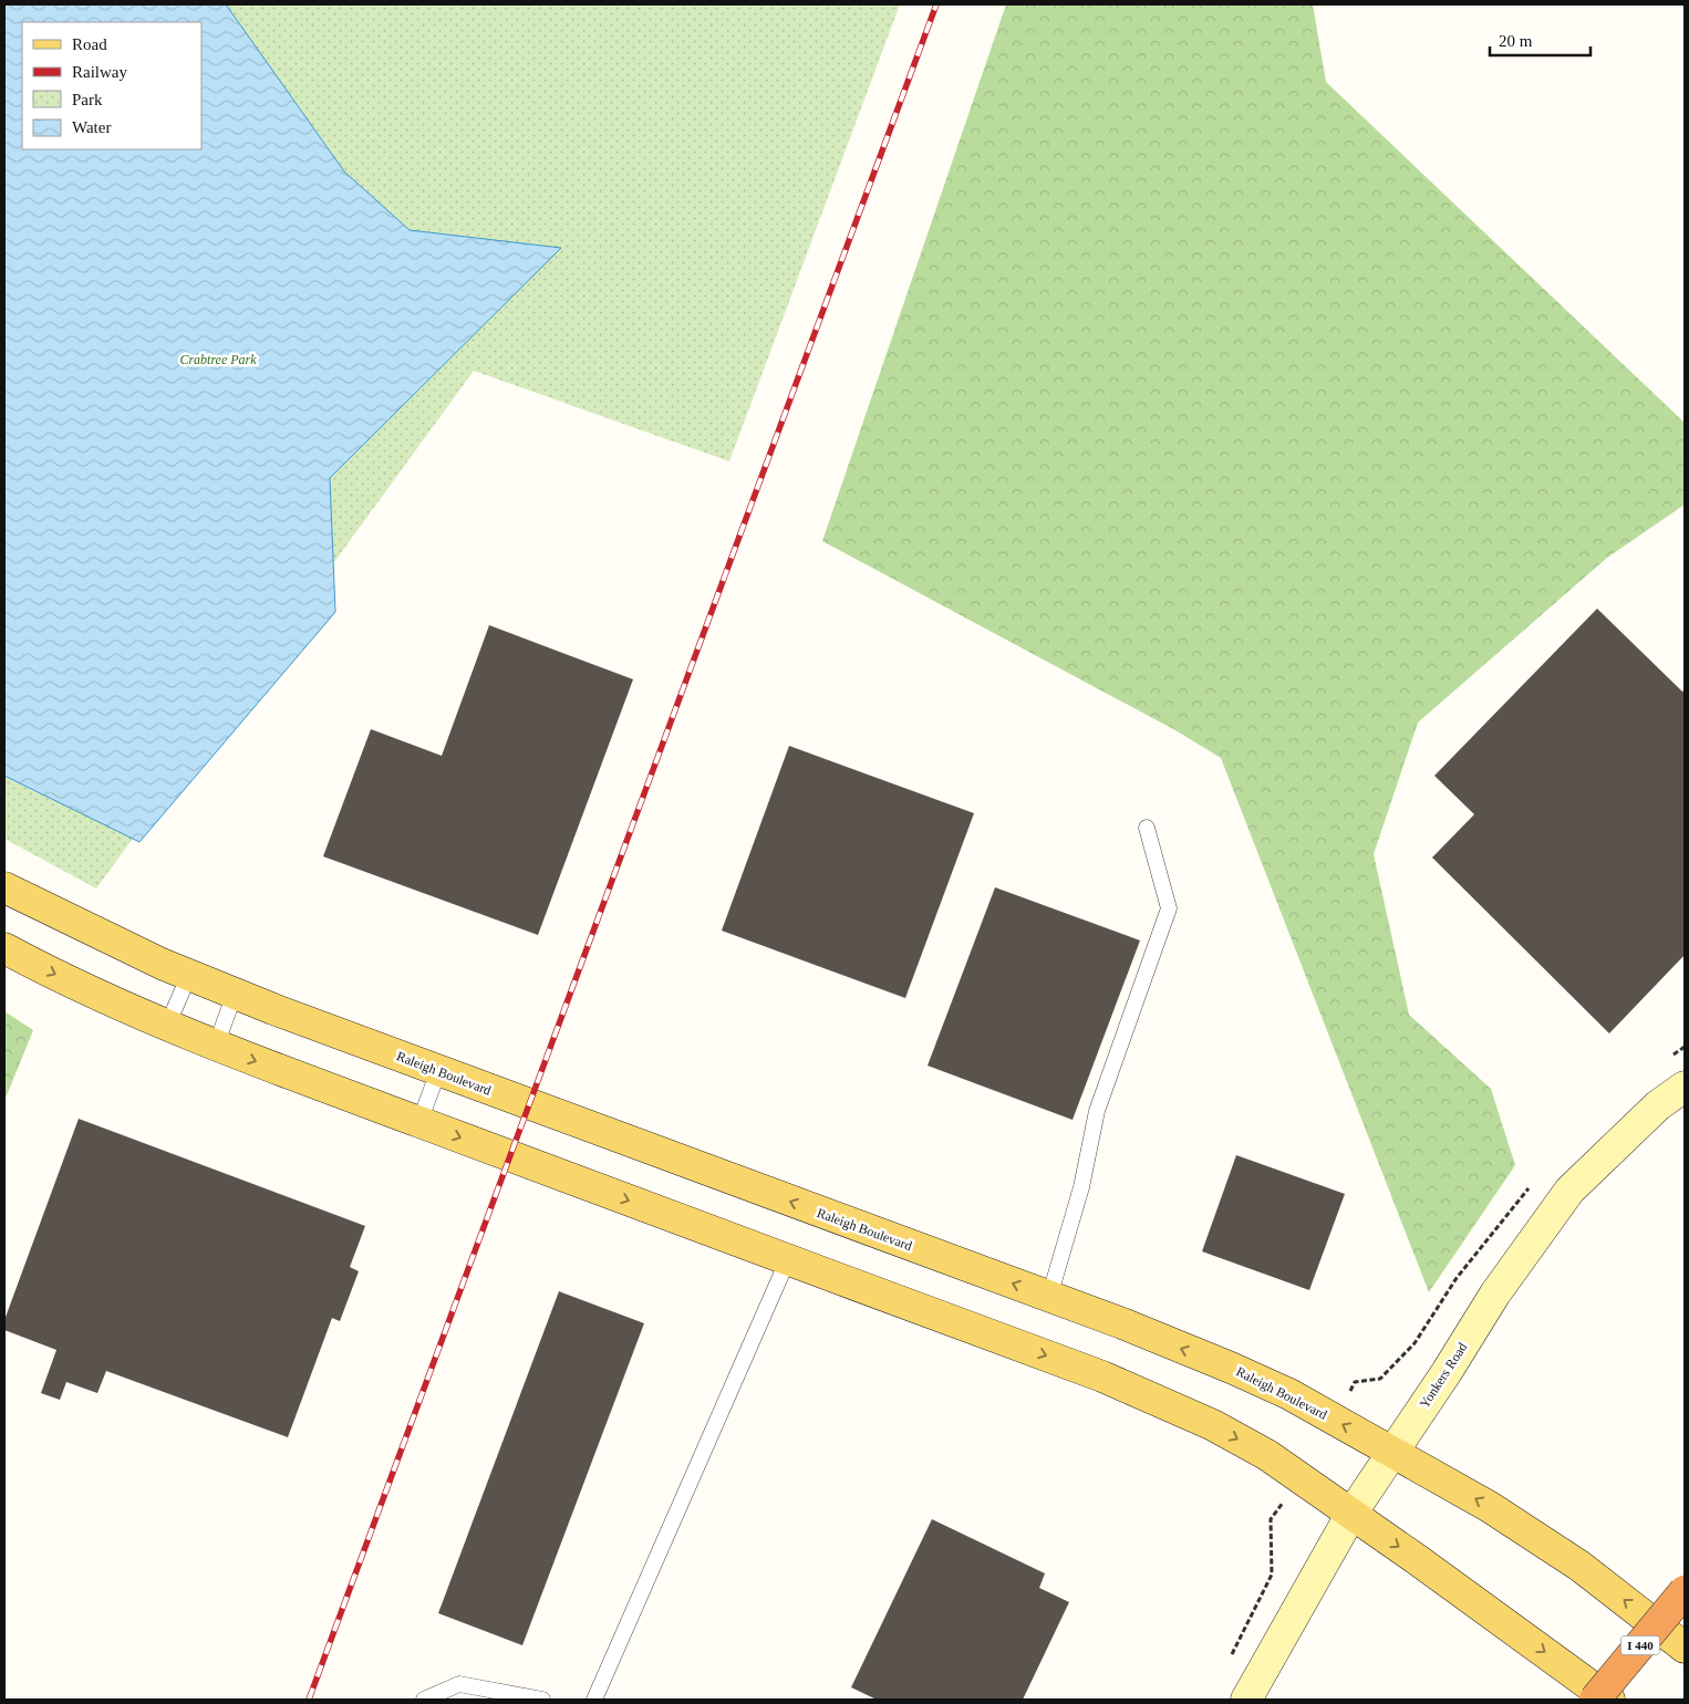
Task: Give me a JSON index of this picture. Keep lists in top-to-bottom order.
{
  "streets": {
    "highway": ["I 440"],
    "main road": ["Raleigh Boulevard"],
    "street": ["Yonkers Road"]
  },
  "crossings": [
    ["Raleigh Boulevard", "Yonkers Road"]
  ],
  "parks": ["Crabtree Park"],
  "legend": [
    "Road",
    "Railway",
    "Park",
    "Water"
  ],
  "scale_bar": "20 m"
}
